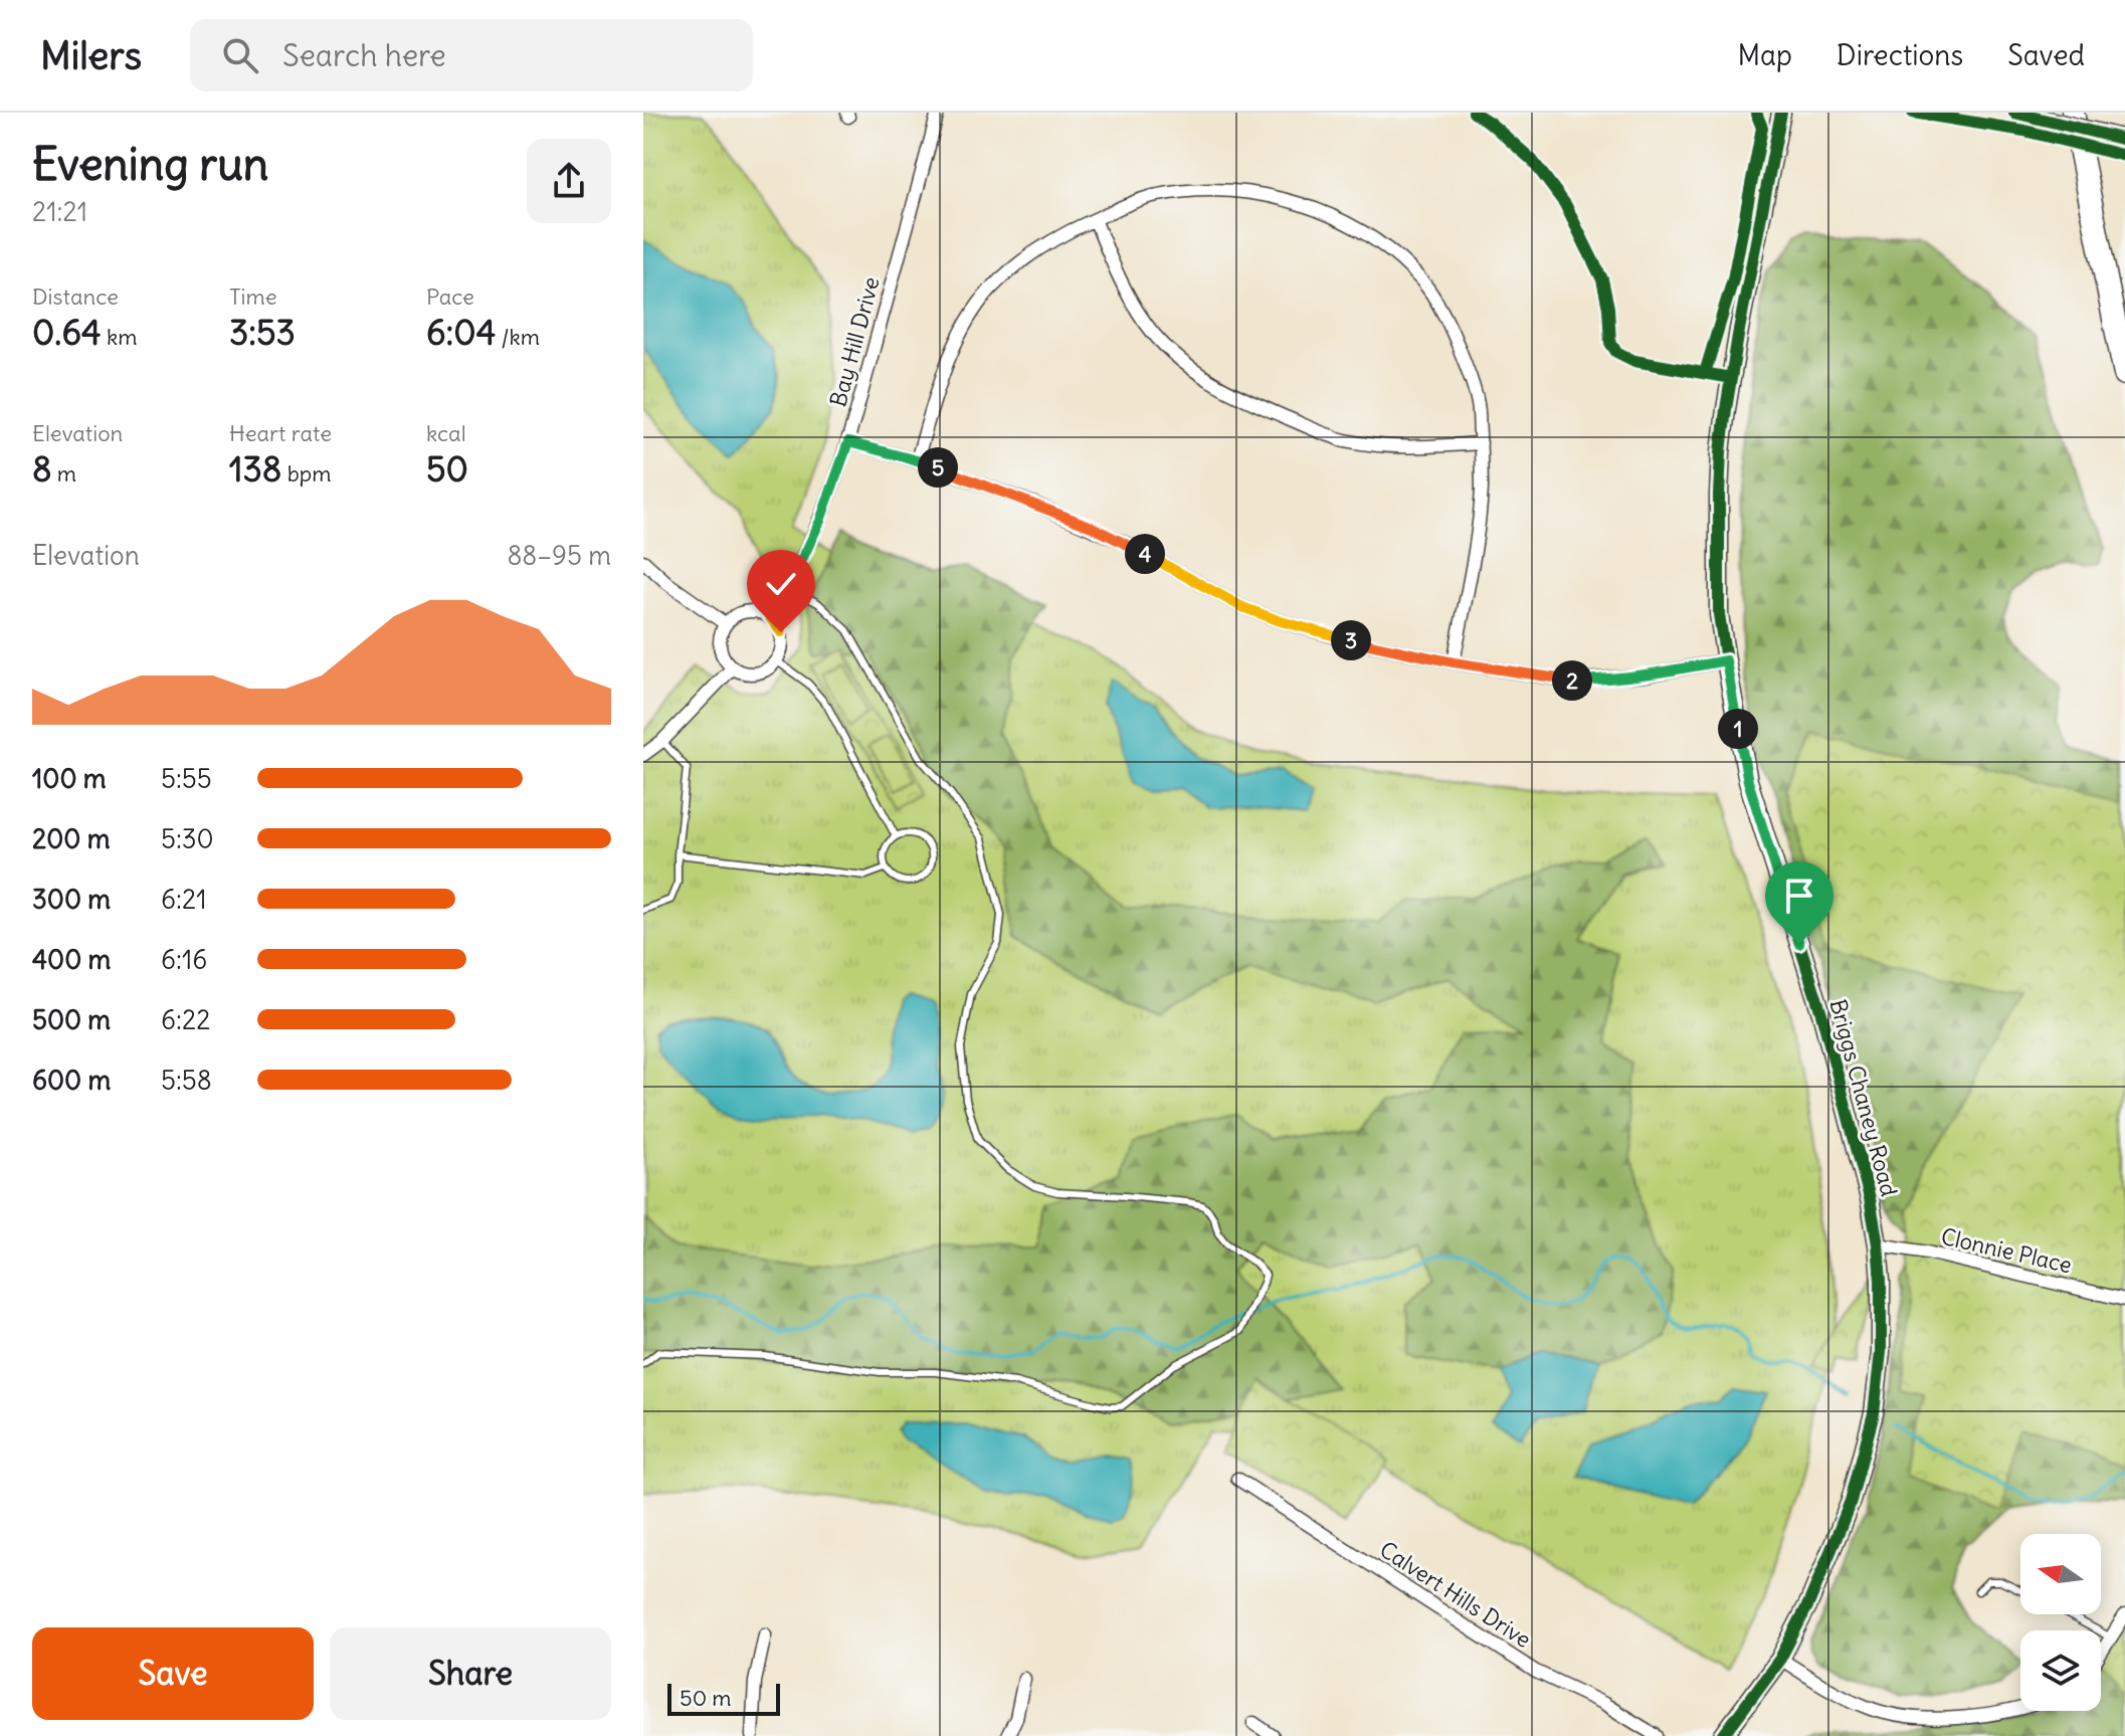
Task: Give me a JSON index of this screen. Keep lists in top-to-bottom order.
{
  "streets": {
    "main road": ["Briggs Chaney Road"],
    "street": ["Bay Hill Drive", "Clonnie Place", "Calvert Hills Drive"]
  },
  "crossings": [
    ["Briggs Chaney Road", "Clonnie Place"]
  ],
  "scale_bar": "50 m",
  "north": "left",
  "page": {
    "header": "Milers",
    "search": "Search here",
    "nav": ["Map", "Directions", "Saved"],
    "heading": ["Evening run", "21:21"],
    "stats": [
      ["Distance", "0.64 km"],
      ["Time", "3:53"],
      ["Pace", "6:04 /km"],
      ["Elevation", "8 m"],
      ["Heart rate", "138 bpm"],
      ["kcal", "50"]
    ],
    "pins": [
      "5",
      "4",
      "3",
      "2",
      "1"
    ],
    "chart": ["Elevation", "88–95 m"],
    "list": [
      {
        "name": "100 m",
        "note": "5:55"
      },
      {
        "name": "200 m",
        "note": "5:30"
      },
      {
        "name": "300 m",
        "note": "6:21"
      },
      {
        "name": "400 m",
        "note": "6:16"
      },
      {
        "name": "500 m",
        "note": "6:22"
      },
      {
        "name": "600 m",
        "note": "5:58"
      }
    ],
    "buttons": ["Save", "Share"],
    "scale": "50 m"
  }
}
